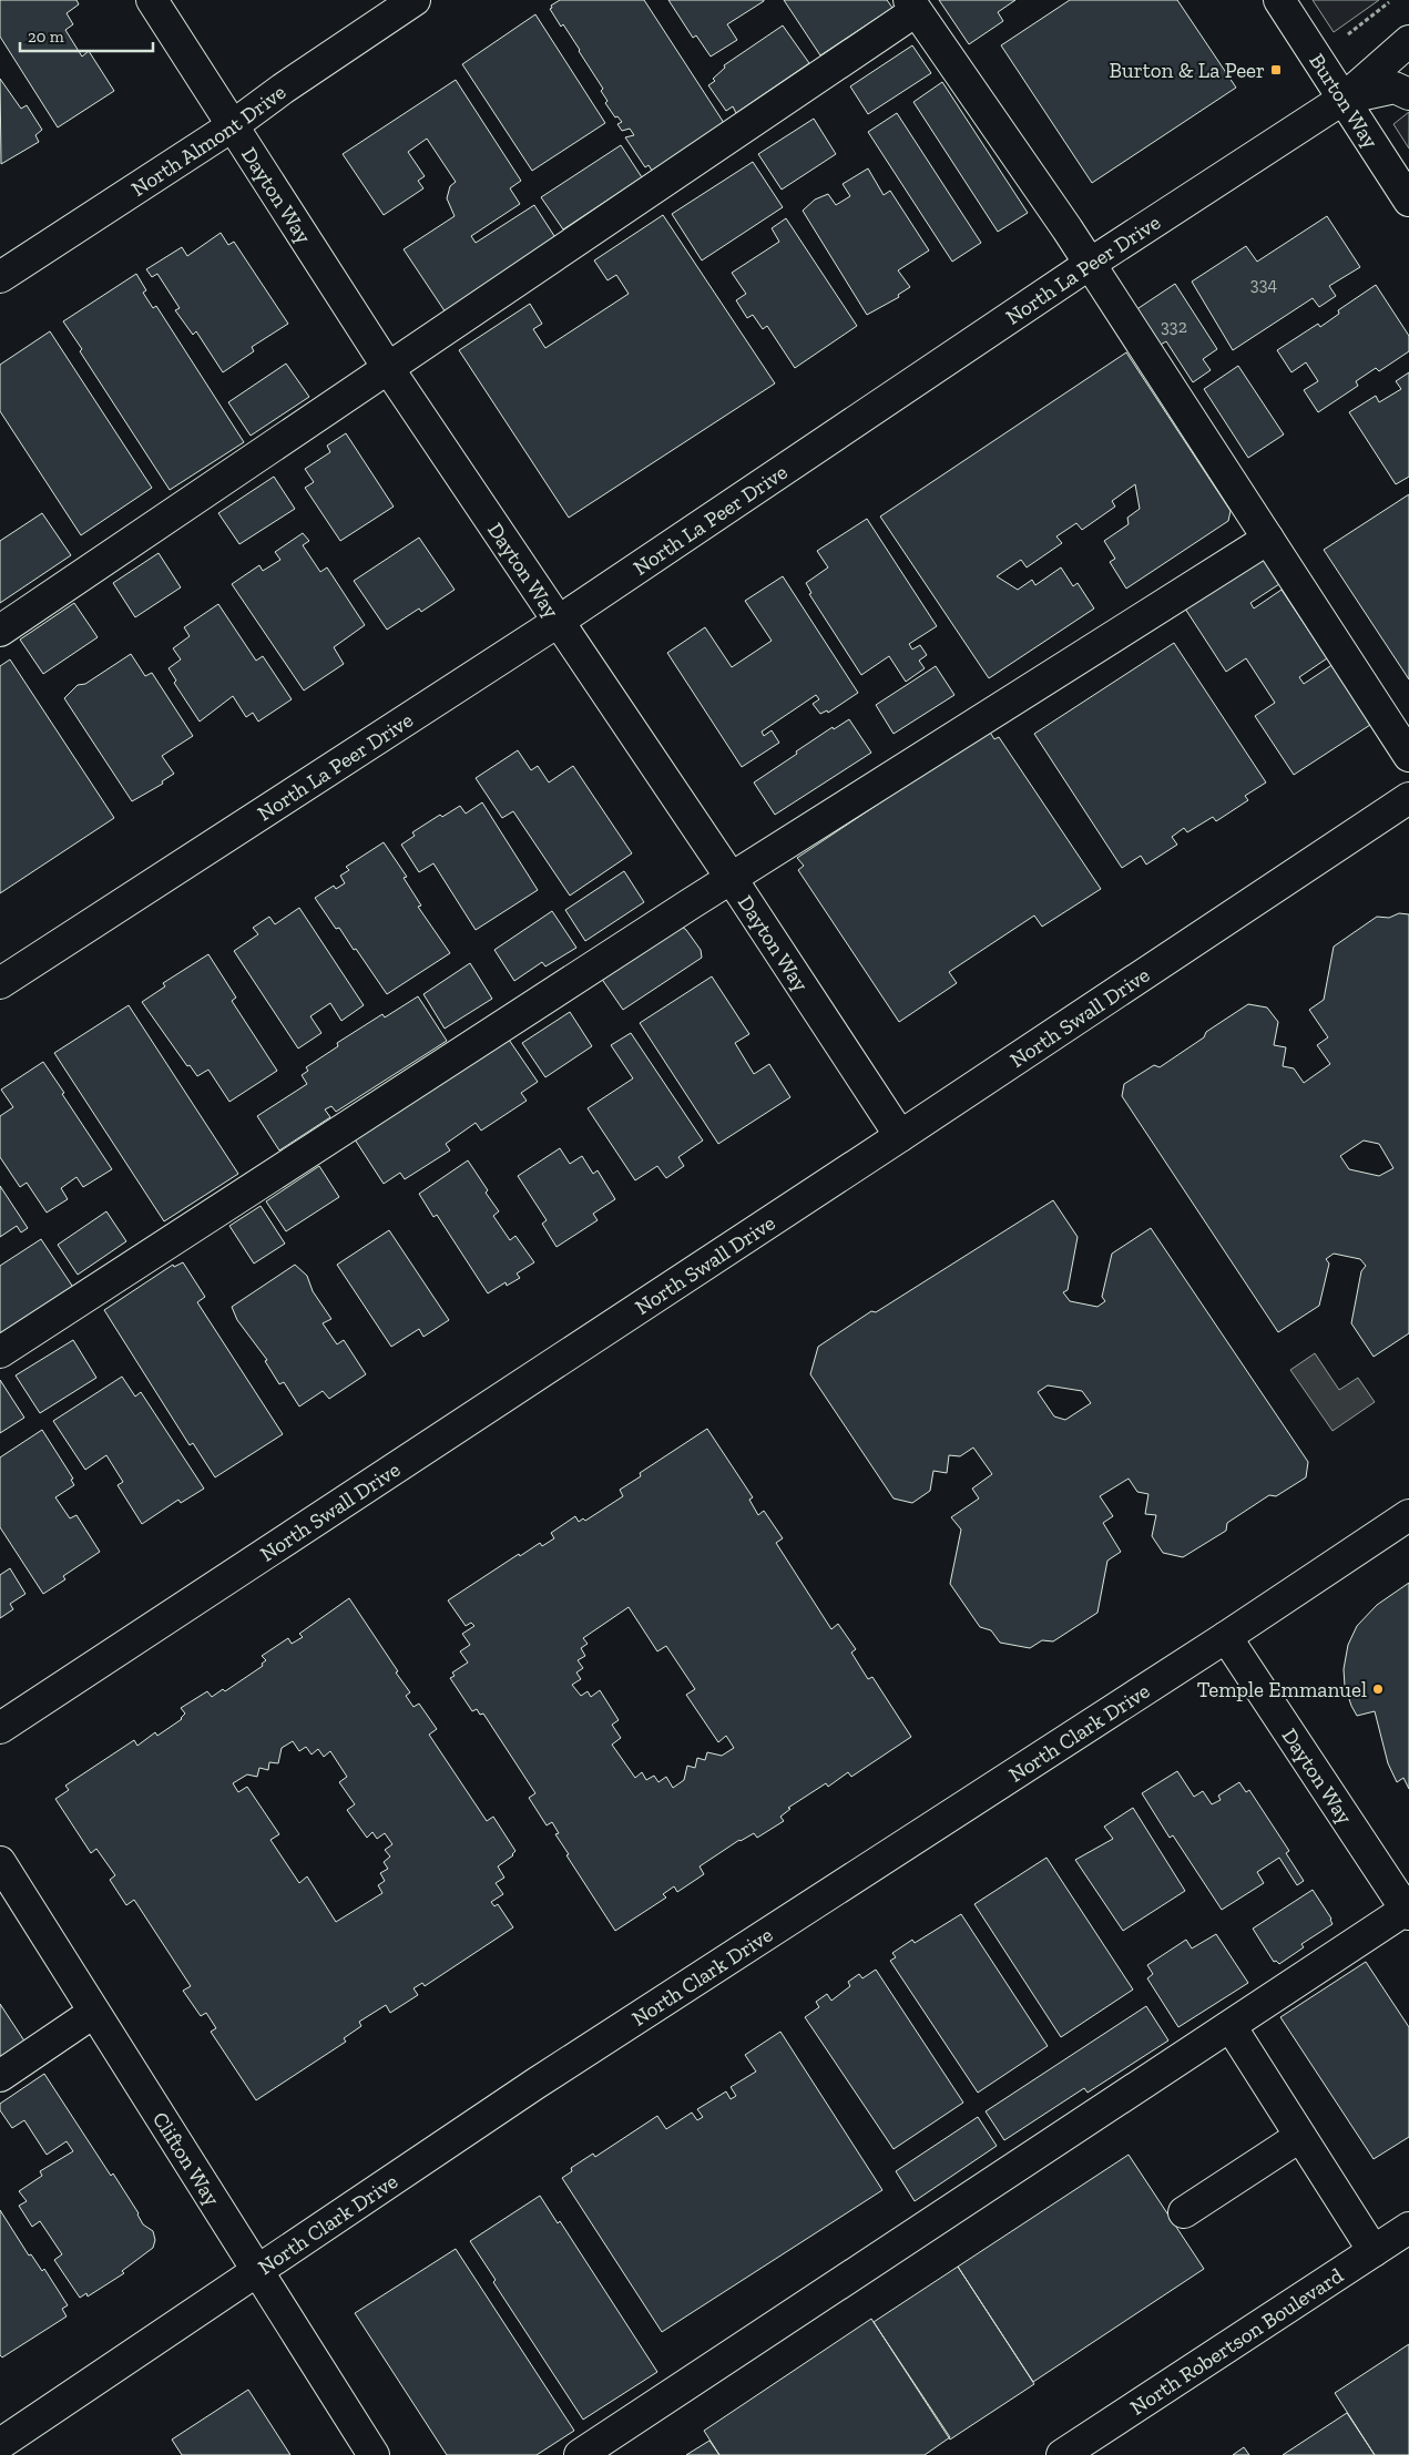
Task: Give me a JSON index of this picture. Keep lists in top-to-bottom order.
{
  "streets": {
    "street": [
      "Burton Way",
      "North Almont Drive",
      "Dayton Way",
      "North La Peer Drive",
      "North Swall Drive",
      "North Clark Drive",
      "Clifton Way",
      "North Robertson Boulevard"
    ]
  },
  "crossings": [
    ["Burton Way", "North La Peer Drive"],
    ["North Almont Drive", "Dayton Way"],
    ["Dayton Way", "North La Peer Drive"],
    ["Dayton Way", "North Swall Drive"],
    ["Dayton Way", "North Clark Drive"],
    ["North Clark Drive", "Clifton Way"]
  ],
  "places": {
    "transit": ["Burton & La Peer"],
    "other": ["Temple Emmanuel"]
  },
  "house_numbers": ["334", "332"],
  "scale_bar": "20 m"
}
